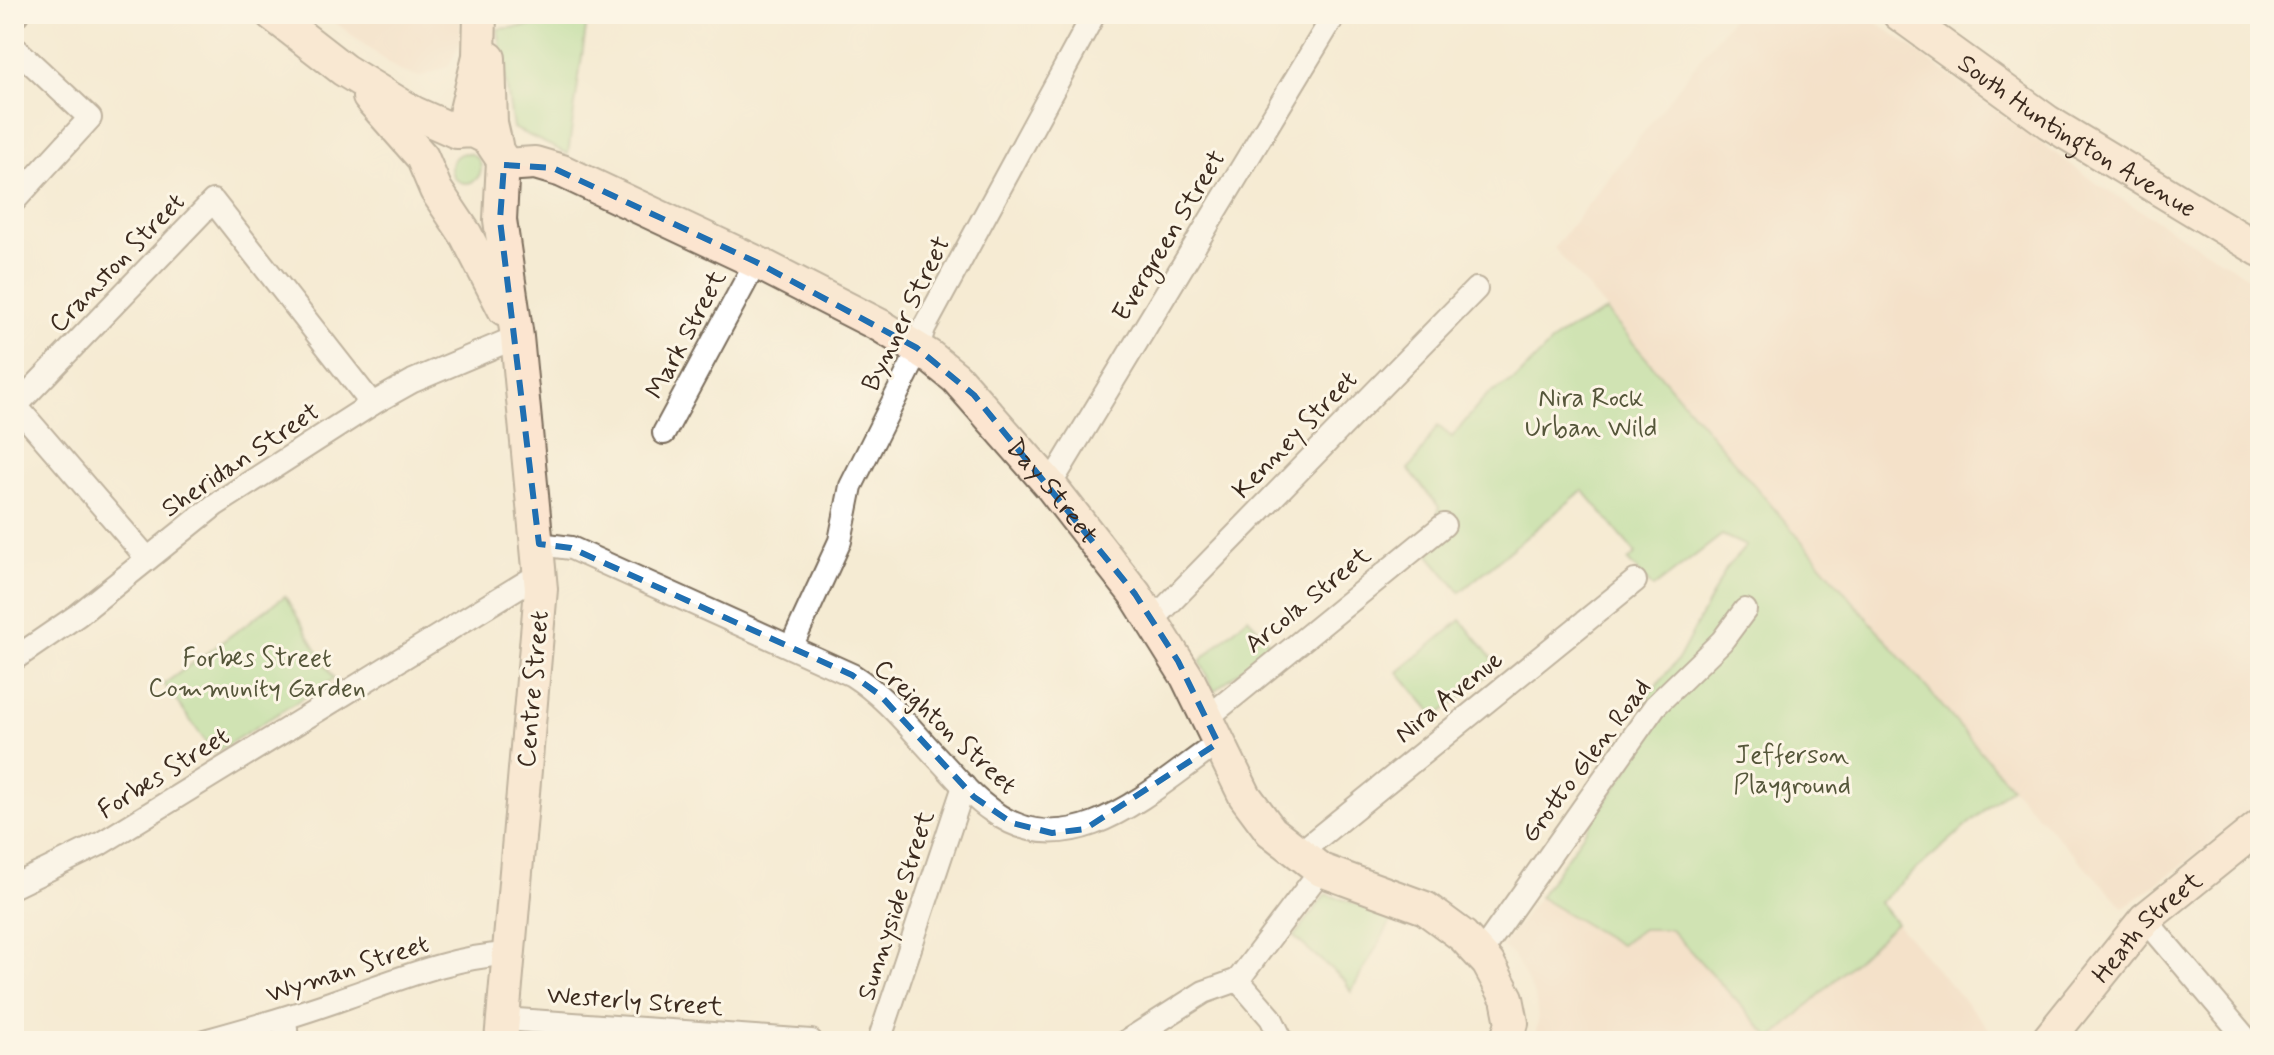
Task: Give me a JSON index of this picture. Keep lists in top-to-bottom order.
{
  "streets": {
    "main road": [
      "South Huntington Avenue",
      "Day Street",
      "Centre Street",
      "Heath Street"
    ],
    "street": [
      "Evergreen Street",
      "Cranston Street",
      "Bynner Street",
      "Mark Street",
      "Kenney Street",
      "Sheridan Street",
      "Arcola Street",
      "Nira Avenue",
      "Creighton Street",
      "Grotto Glen Road",
      "Forbes Street",
      "Sunnyside Street",
      "Wyman Street",
      "Westerly Street"
    ]
  },
  "crossings": [
    ["Evergreen Street", "Day Street"],
    ["Cranston Street", "Sheridan Street"],
    ["Bynner Street", "Day Street"],
    ["Bynner Street", "Creighton Street"],
    ["Mark Street", "Day Street"],
    ["Kenney Street", "Day Street"],
    ["Sheridan Street", "Centre Street"],
    ["Day Street", "Arcola Street"],
    ["Day Street", "Centre Street"],
    ["Day Street", "Nira Avenue"],
    ["Day Street", "Creighton Street"],
    ["Day Street", "Grotto Glen Road"],
    ["Arcola Street", "Creighton Street"],
    ["Centre Street", "Creighton Street"],
    ["Centre Street", "Forbes Street"],
    ["Centre Street", "Wyman Street"],
    ["Centre Street", "Westerly Street"],
    ["Creighton Street", "Forbes Street"],
    ["Creighton Street", "Sunnyside Street"]
  ],
  "parks": ["Nira Rock Urban Wild", "Forbes Street Community Garden", "Jefferson Playground"]
}
